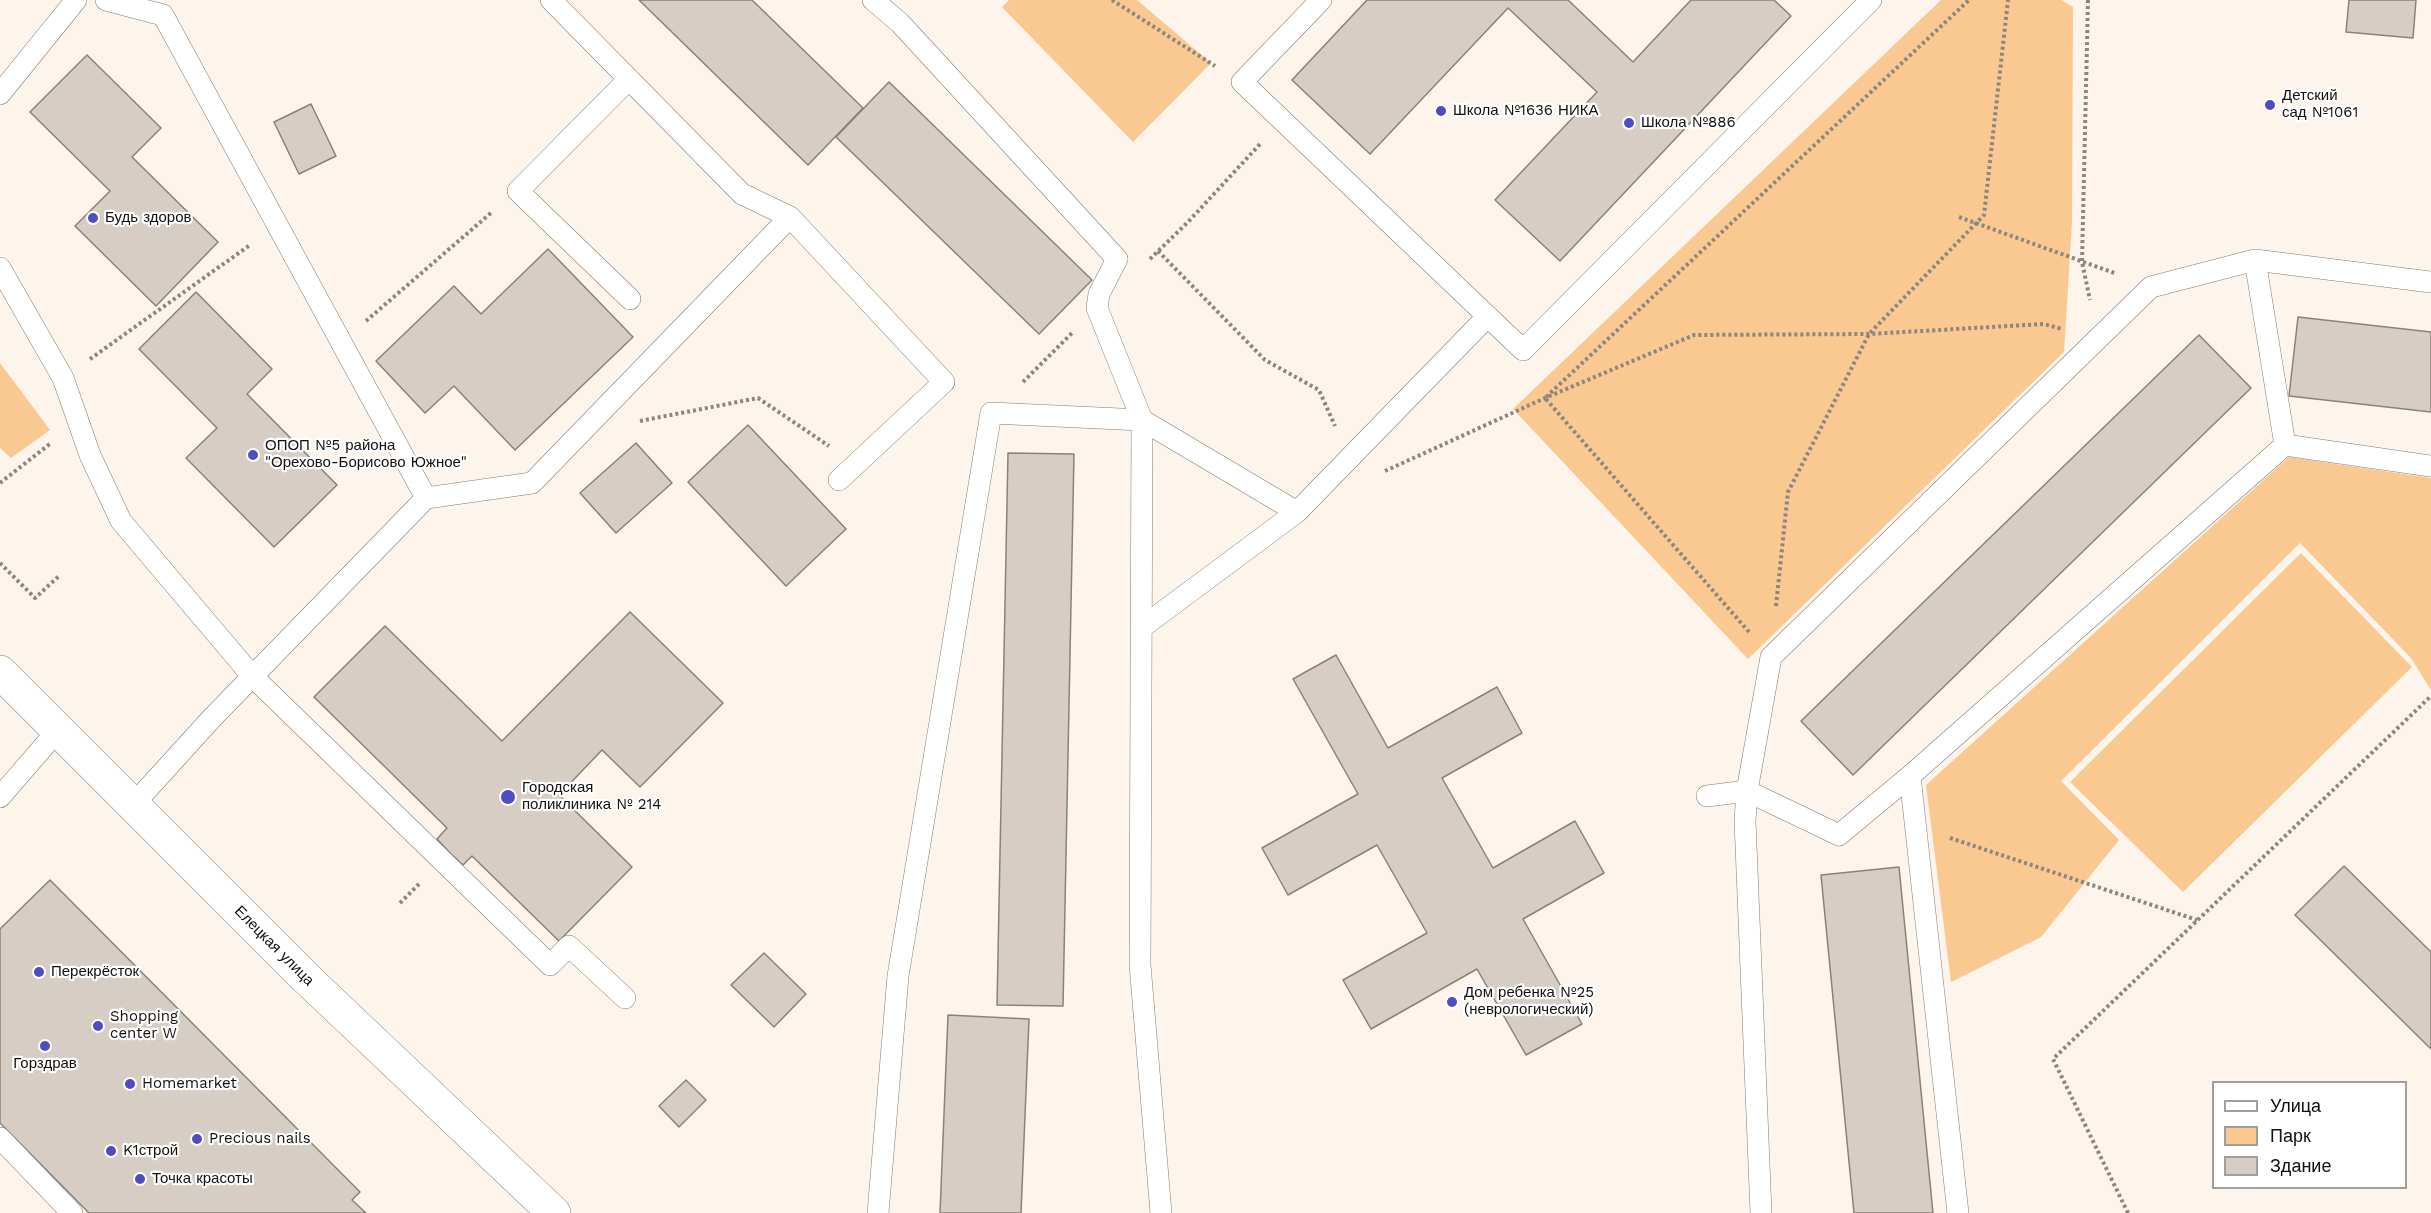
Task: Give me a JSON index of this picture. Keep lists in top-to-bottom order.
{
  "streets": {
    "street": ["Елецкая улица"]
  },
  "places": [
    "Детский сад №1061",
    "Школа №1636 НИКА",
    "Школа №886",
    "Будь здоров",
    "ОПОП №5 района \"Орехово-Борисово Южное\"",
    "Городская поликлиника № 214",
    "Перекрёсток",
    "Дом ребенка №25 (неврологический)",
    "Shopping center W",
    "Горздрав",
    "Homemarket",
    "Precious nails",
    "K1строй",
    "Точка красоты"
  ],
  "legend": ["Улица", "Парк", "Здание"]
}
